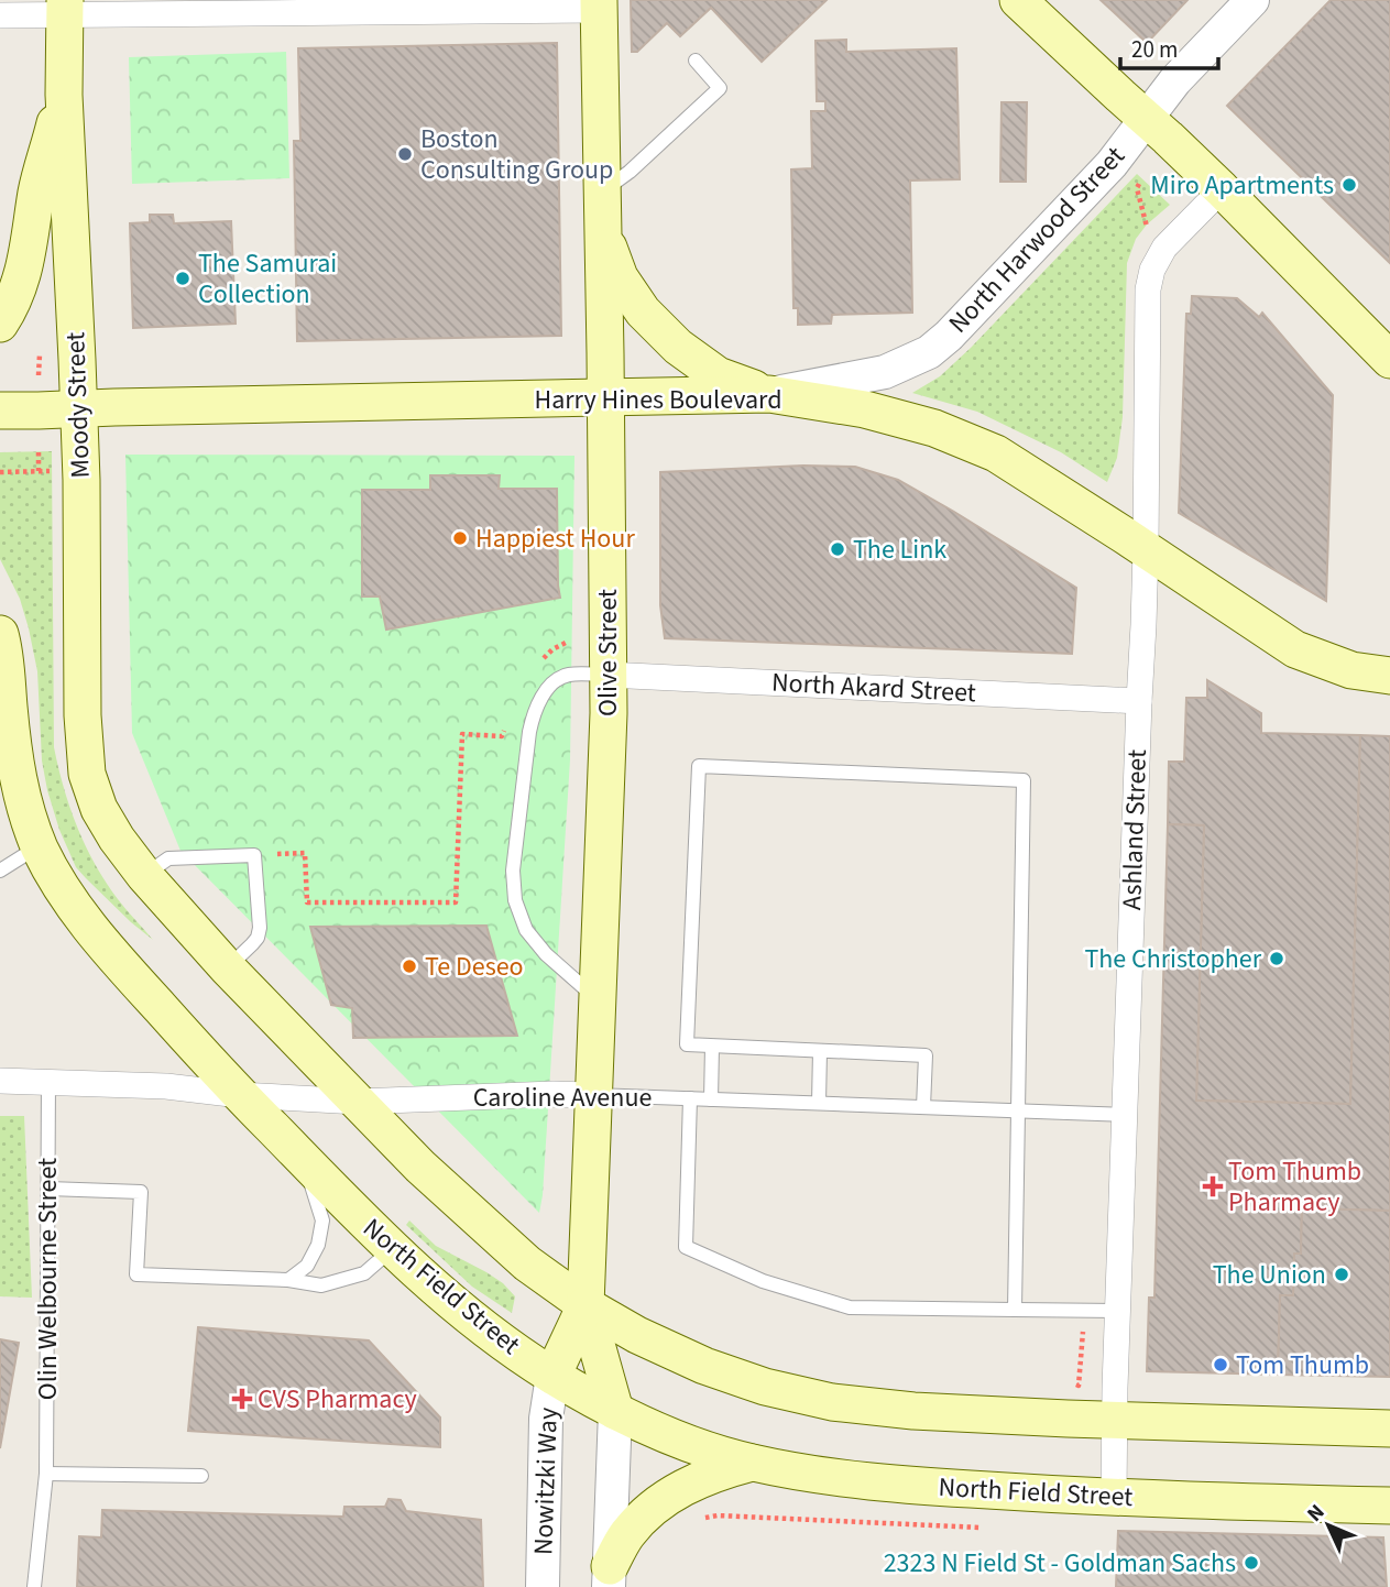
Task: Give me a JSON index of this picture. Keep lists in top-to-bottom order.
{
  "streets": {
    "main road": [
      "Harry Hines Boulevard",
      "Moody Street",
      "Olive Street",
      "North Field Street"
    ],
    "street": [
      "North Harwood Street",
      "North Akard Street",
      "Ashland Street",
      "Caroline Avenue",
      "Nowitzki Way"
    ],
    "lane": ["Olin Welbourne Street"]
  },
  "crossings": [
    ["North Harwood Street", "Harry Hines Boulevard"],
    ["Harry Hines Boulevard", "Moody Street"],
    ["Harry Hines Boulevard", "Olive Street"],
    ["Harry Hines Boulevard", "Ashland Street"],
    ["Olive Street", "North Akard Street"],
    ["Olive Street", "Caroline Avenue"],
    ["Olive Street", "North Field Street"],
    ["Olive Street", "Nowitzki Way"],
    ["North Akard Street", "Ashland Street"],
    ["Ashland Street", "Caroline Avenue"],
    ["Ashland Street", "North Field Street"],
    ["Caroline Avenue", "Olin Welbourne Street"],
    ["Caroline Avenue", "North Field Street"],
    ["North Field Street", "Nowitzki Way"]
  ],
  "places": {
    "other": [
      "Boston Consulting Group",
      "Miro Apartments",
      "The Samurai Collection",
      "Happiest Hour",
      "The Link",
      "The Christopher",
      "Te Deseo",
      "The Union",
      "Tom Thumb",
      "2323 N Field St - Goldman Sachs"
    ],
    "health": ["Tom Thumb Pharmacy", "CVS Pharmacy"]
  },
  "scale_bar": "20 m",
  "north": "top left"
}
